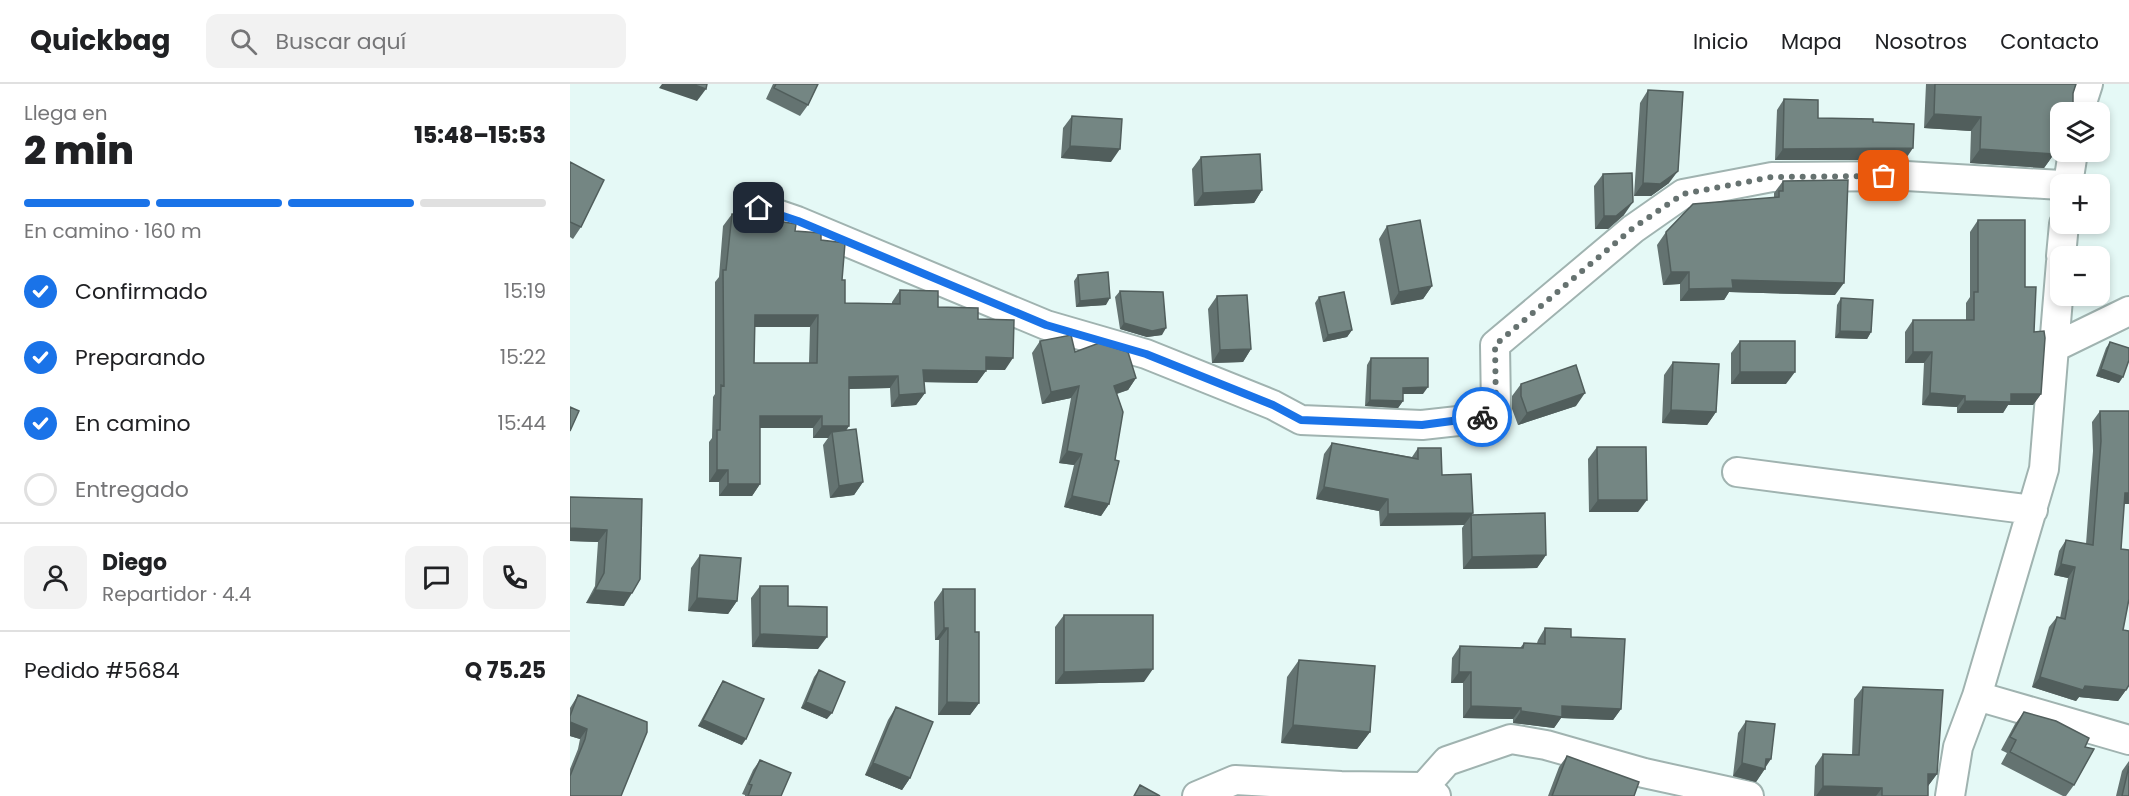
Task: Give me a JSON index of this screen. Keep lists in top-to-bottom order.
{
  "page": {
    "header": "Quickbag",
    "search": "Buscar aquí",
    "nav": [
      "Inicio",
      "Mapa",
      "Nosotros",
      "Contacto"
    ],
    "heading": ["2 min", "Llega en", "15:48–15:53"],
    "panel": [
      "Diego",
      "Repartidor · 4.4",
      "Pedido #5684",
      "Q 75.25"
    ],
    "map_buttons": ["+", "−"],
    "bar": "En camino · 160 m",
    "list": [
      ["Confirmado", "15:19"],
      ["Preparando", "15:22"],
      ["En camino", "15:44"],
      "Entregado"
    ]
  }
}
